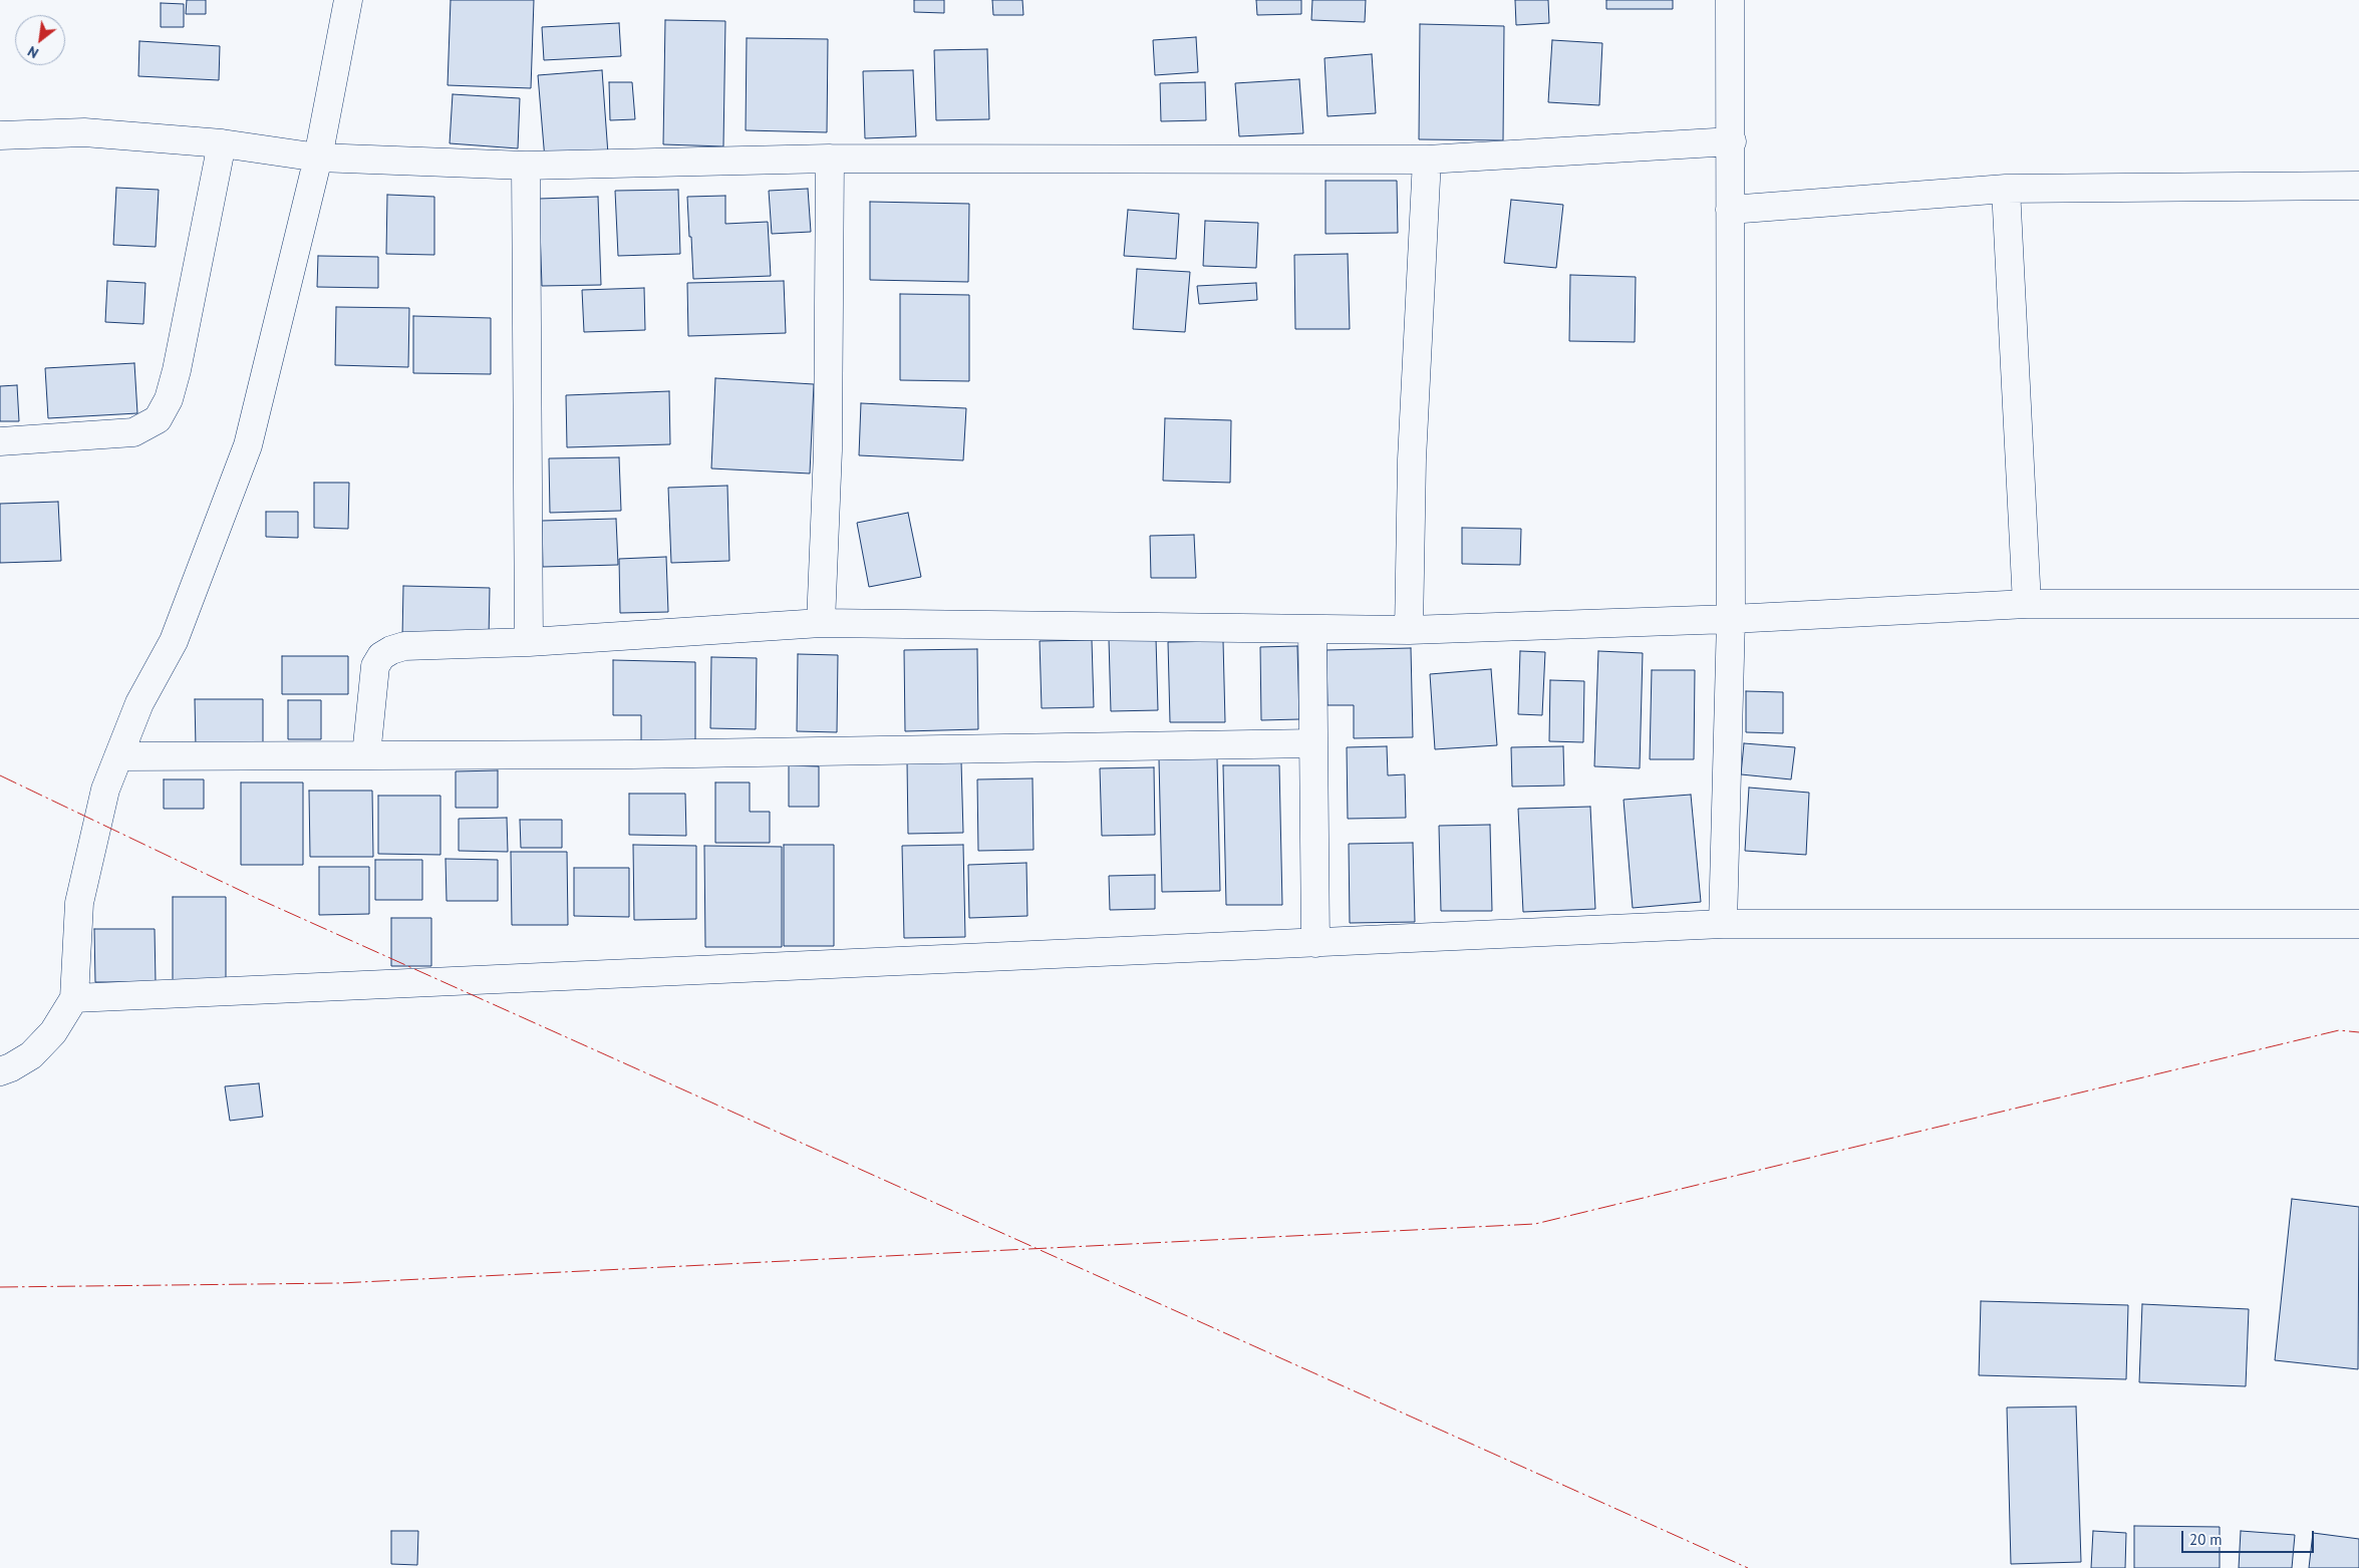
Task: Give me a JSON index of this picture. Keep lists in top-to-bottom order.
{
  "scale_bar": "20 m",
  "north": "bottom left"
}
